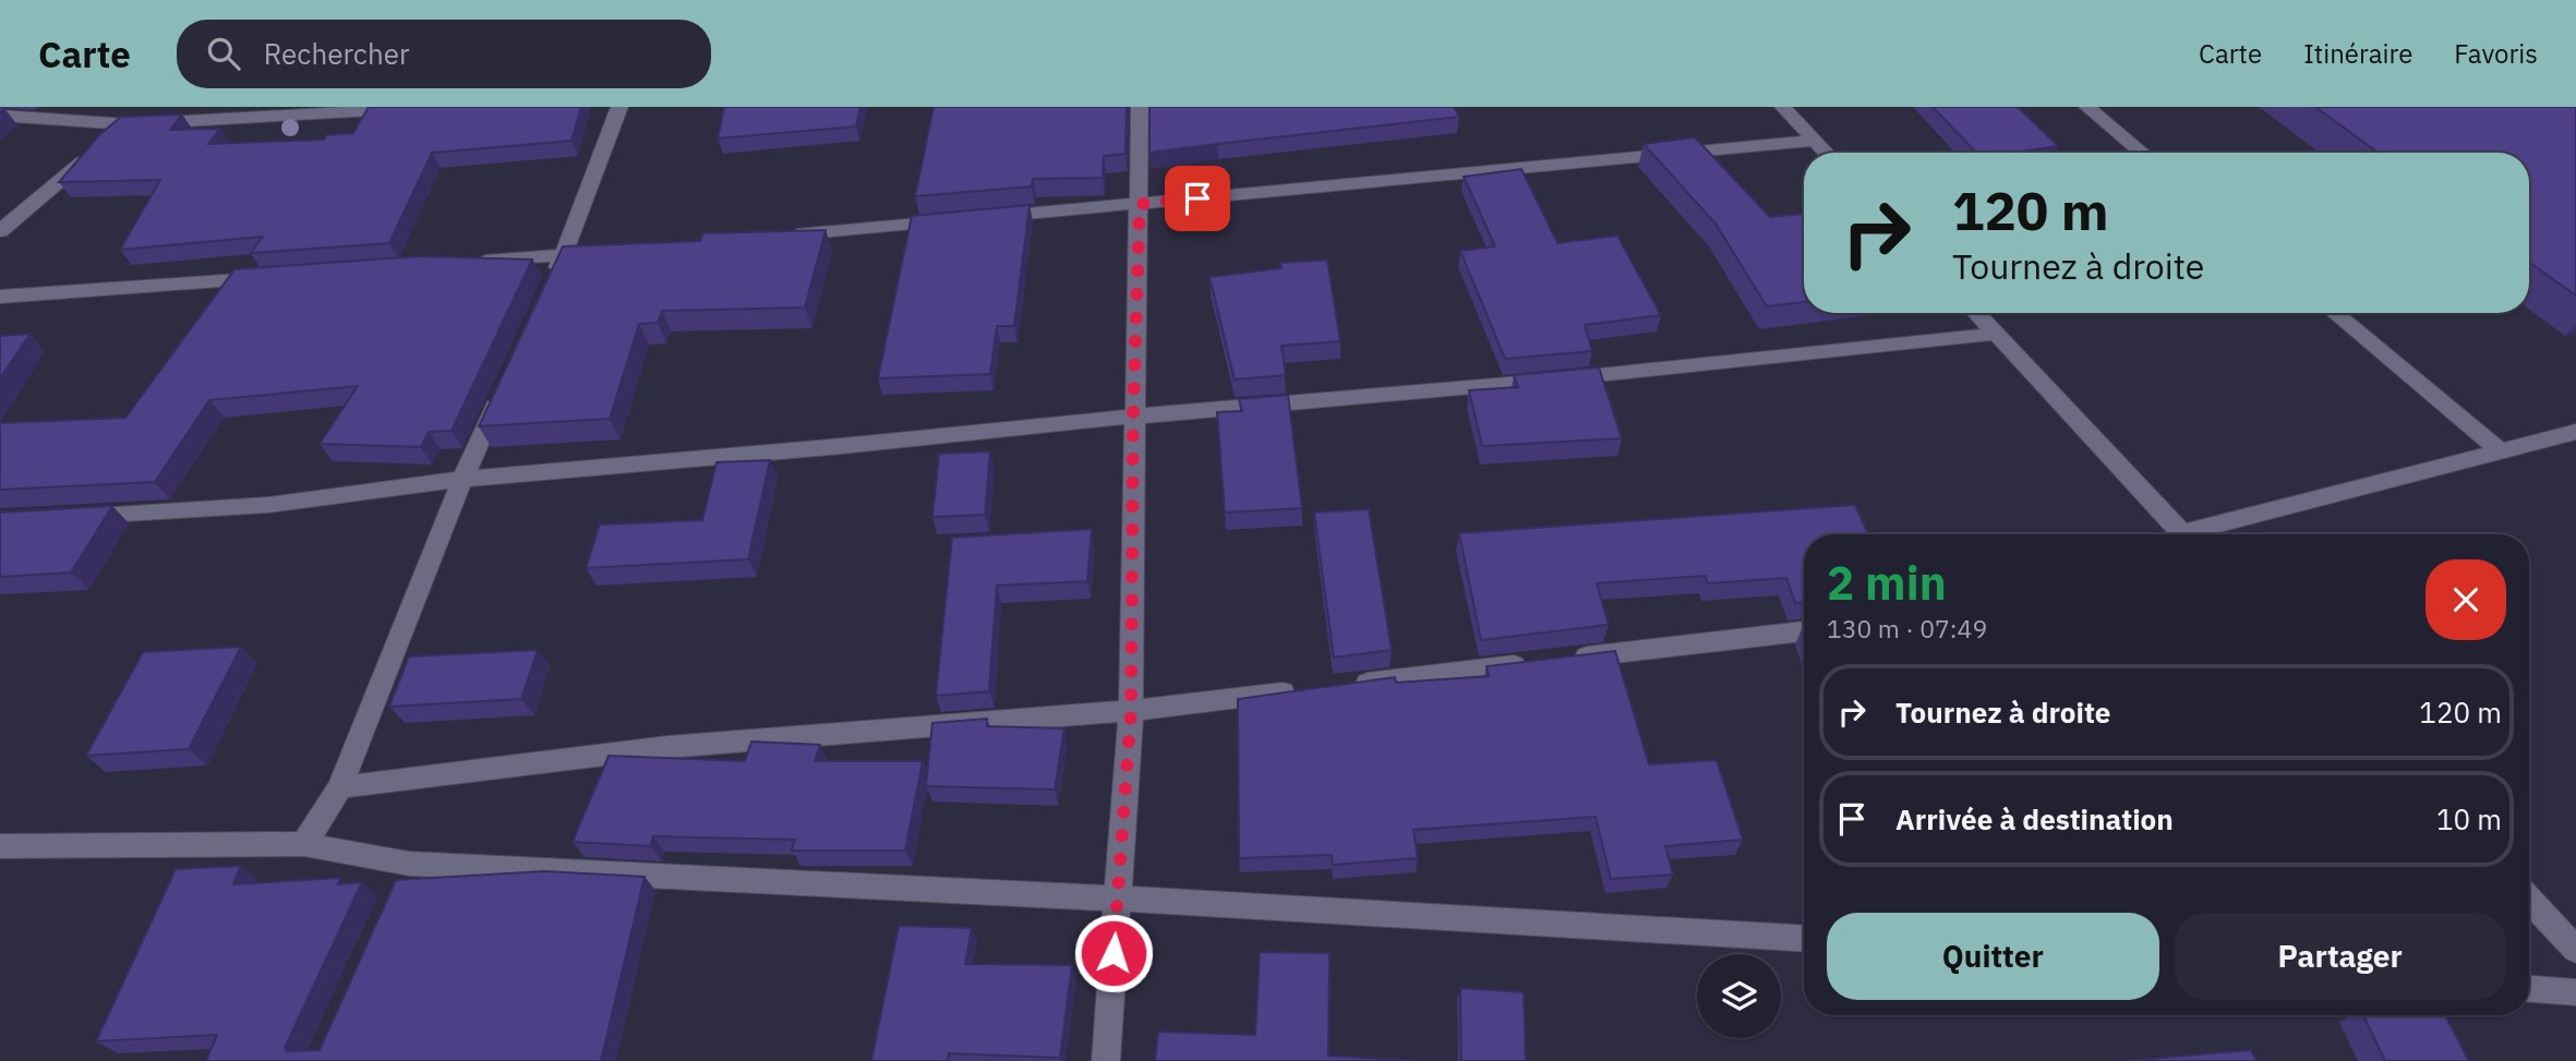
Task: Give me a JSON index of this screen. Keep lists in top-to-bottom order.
{
  "page": {
    "header": "Carte",
    "search": "Rechercher",
    "nav": ["Carte", "Itinéraire", "Favoris"],
    "turn": ["120 m", "Tournez à droite"],
    "heading": ["2 min", "130 m · 07:49"],
    "list": [
      {
        "name": "Tournez à droite",
        "value": "120 m"
      },
      {
        "name": "Arrivée à destination",
        "value": "10 m"
      }
    ],
    "buttons": ["Quitter", "Partager"]
  }
}
